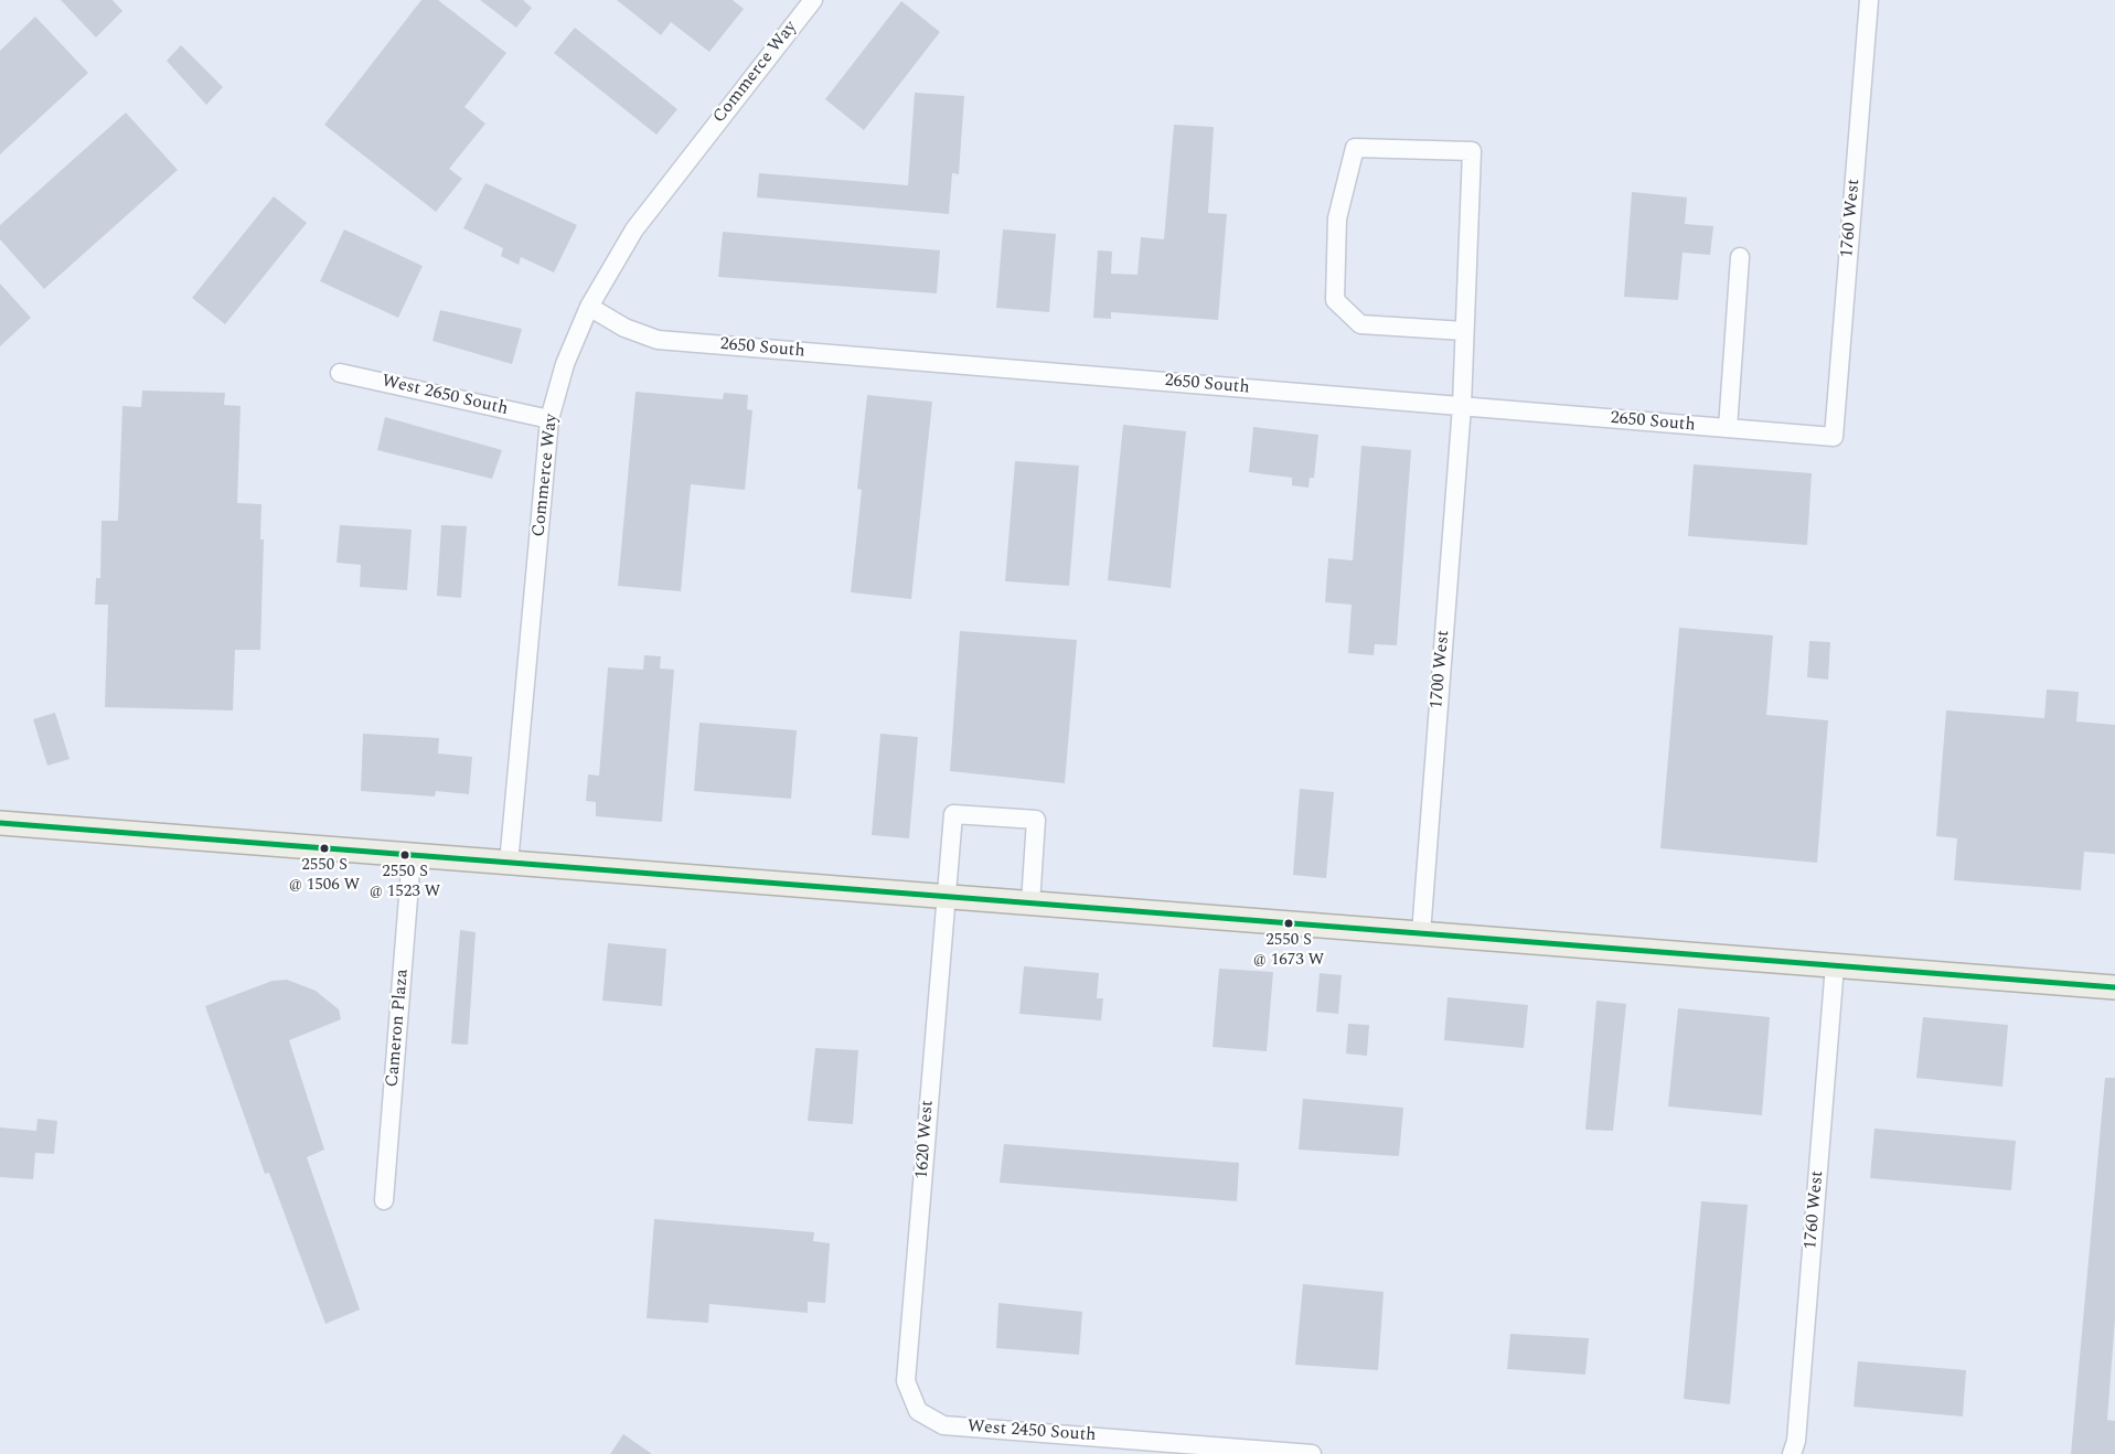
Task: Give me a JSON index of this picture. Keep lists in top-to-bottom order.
{
  "streets": {
    "street": [
      "Commerce Way",
      "1760 West",
      "2650 South",
      "West 2650 South",
      "1700 West",
      "Cameron Plaza",
      "1620 West",
      "West 2450 South"
    ]
  },
  "crossings": [
    ["Commerce Way", "2650 South"],
    ["Commerce Way", "West 2650 South"],
    ["1760 West", "2650 South"],
    ["2650 South", "1700 West"],
    ["1620 West", "West 2450 South"]
  ],
  "places": ["2550 S @ 1506 W", "2550 S @ 1523 W", "2550 S @ 1673 W"]
}
